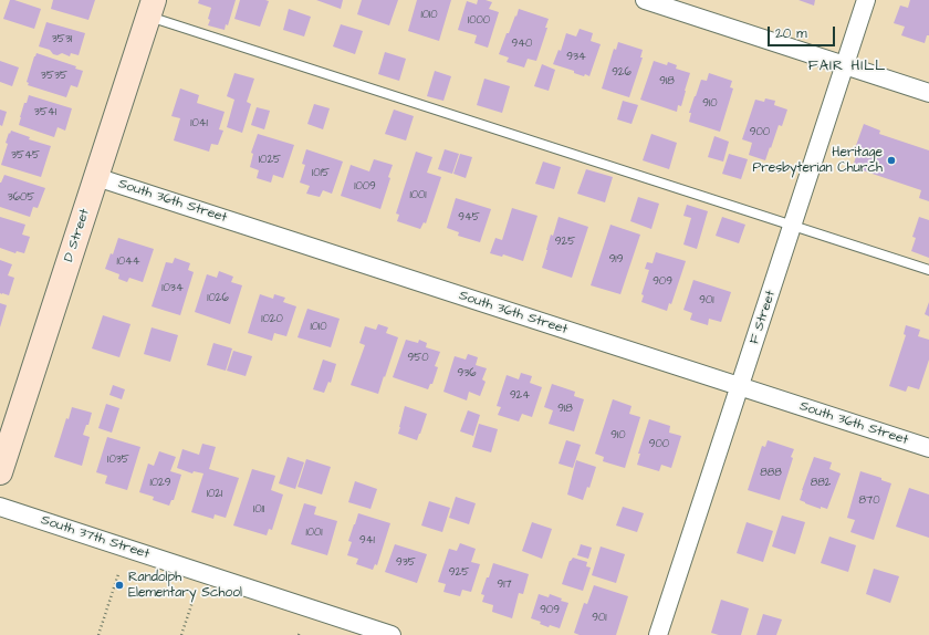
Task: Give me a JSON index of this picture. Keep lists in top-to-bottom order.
{
  "streets": {
    "street": [
      "South 36th Street",
      "D Street",
      "F Street",
      "South 37th Street"
    ]
  },
  "crossings": [
    ["South 36th Street", "D Street"],
    ["South 36th Street", "F Street"]
  ],
  "districts": ["FAIR HILL"],
  "places": ["Heritage Presbyterian Church", "Randolph Elementary School"],
  "house_numbers": [
    "1010",
    "1000",
    "3531",
    "940",
    "934",
    "926",
    "3535",
    "918",
    "910",
    "3541",
    "1041",
    "900",
    "3545",
    "1025",
    "1015",
    "1009",
    "1001",
    "3605",
    "945",
    "925",
    "919",
    "1044",
    "909",
    "1034",
    "1026",
    "901",
    "1020",
    "1010",
    "950",
    "936",
    "924",
    "918",
    "910",
    "900",
    "1035",
    "888",
    "1029",
    "882",
    "1021",
    "870",
    "1011",
    "1001",
    "941",
    "935",
    "925",
    "917",
    "909",
    "901"
  ],
  "scale_bar": "20 m"
}
